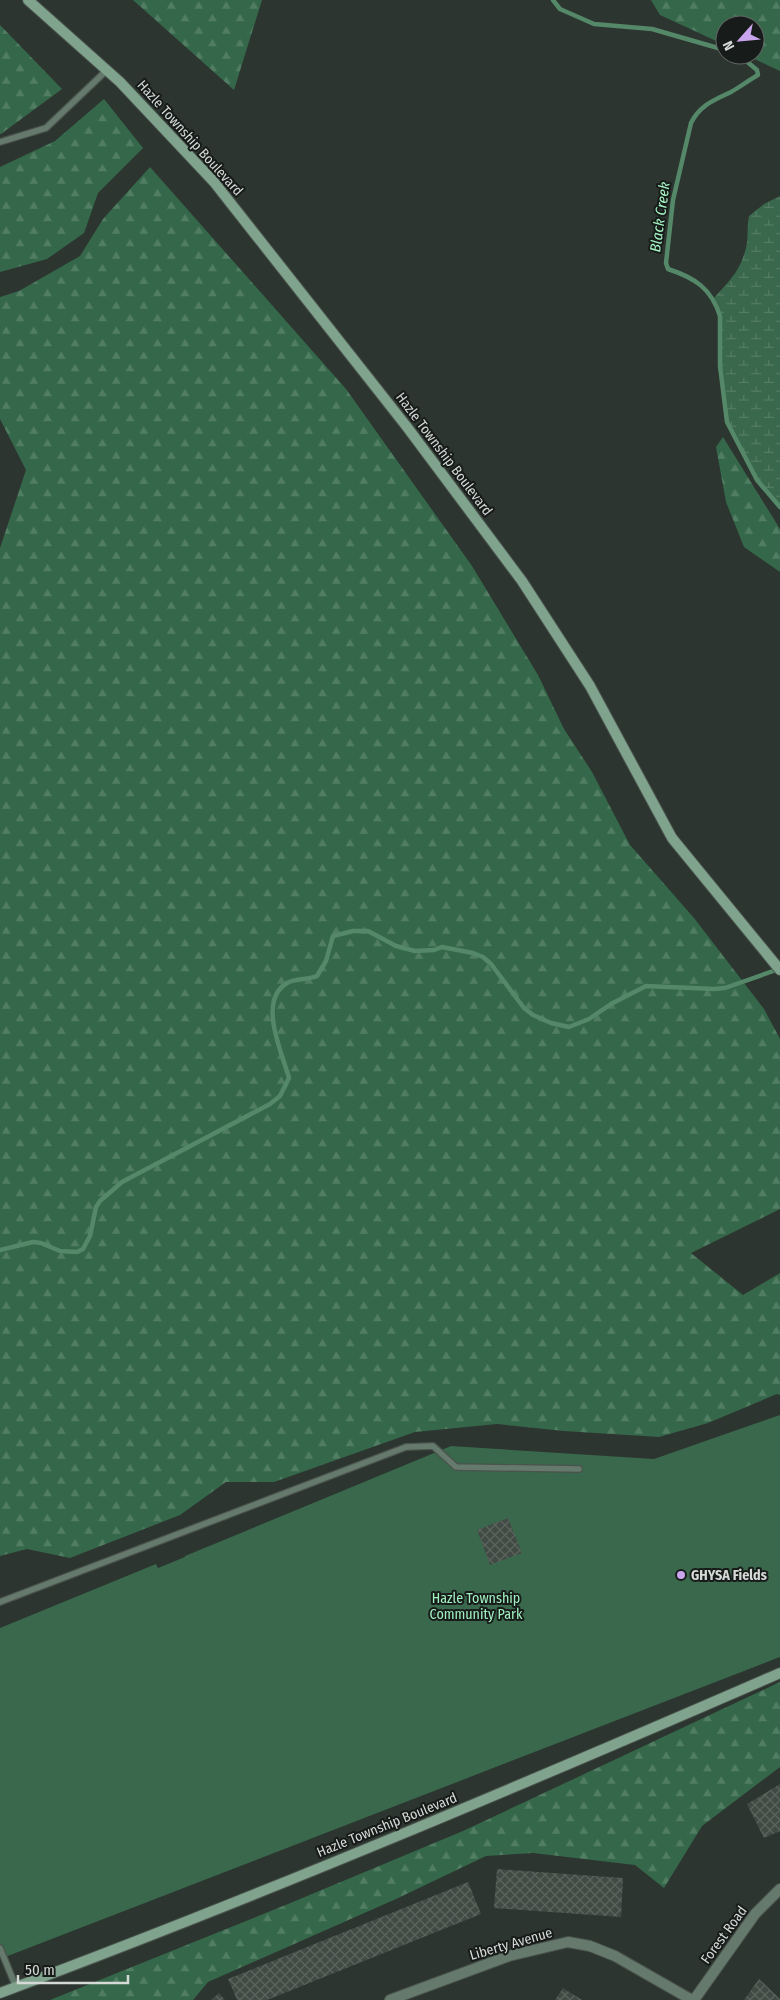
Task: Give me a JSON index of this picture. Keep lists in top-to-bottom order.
{
  "streets": {
    "street": ["Hazle Township Boulevard", "Forest Road", "Liberty Avenue"]
  },
  "crossings": [
    ["Forest Road", "Liberty Avenue"]
  ],
  "water": ["Black Creek"],
  "parks": ["Hazle Township Community Park"],
  "places": ["GHYSA Fields"],
  "scale_bar": "50 m",
  "north": "bottom left"
}
